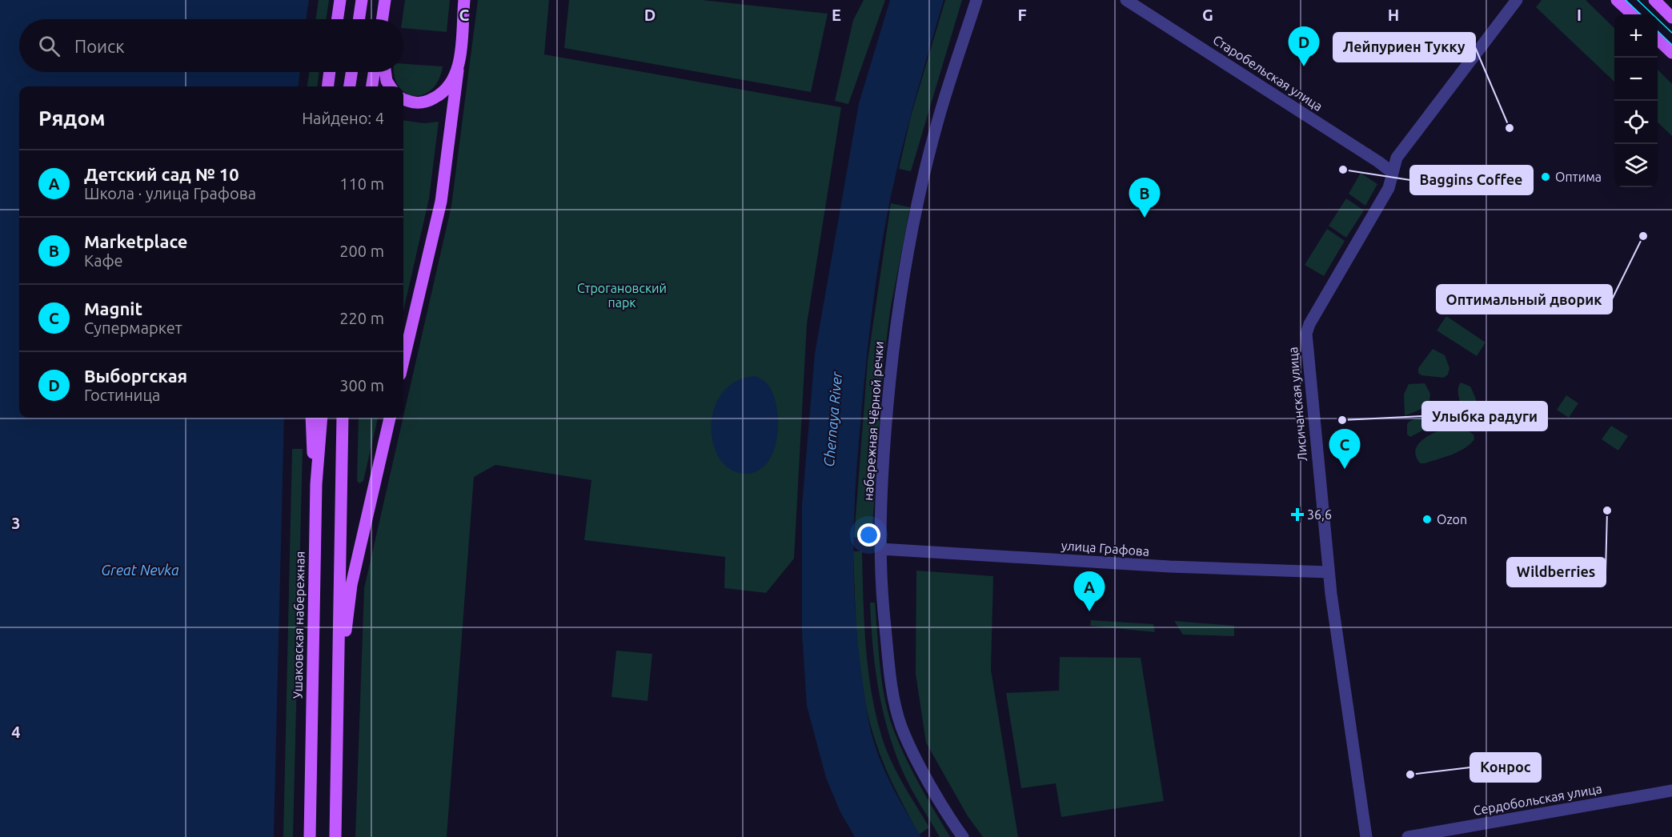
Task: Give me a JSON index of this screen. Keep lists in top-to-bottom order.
{
  "streets": {
    "main road": ["Ушаковская набережная"],
    "street": [
      "Старобельская улица",
      "Лисичанская улица",
      "набережная Чёрной речки",
      "улица Графова",
      "Сердобольская улица"
    ]
  },
  "crossings": [
    ["Старобельская улица", "Лисичанская улица"],
    ["Лисичанская улица", "улица Графова"],
    ["набережная Чёрной речки", "улица Графова"]
  ],
  "water": ["Chernaya River", "Great Nevka"],
  "parks": ["Строгановский парк"],
  "places": {
    "other": [
      "Лейпуриен Тукку",
      "Baggins Coffee",
      "Оптима",
      "Оптимальный дворик",
      "Улыбка радуги",
      "Wildberries",
      "Ozon",
      "Конрос"
    ],
    "health": ["36,6"]
  },
  "page": {
    "map_buttons": ["+", "−"],
    "search": "Поиск",
    "pins": [
      "D",
      "B",
      "C",
      "A"
    ],
    "heading": ["Рядом", "Найдено: 4"],
    "list": [
      {
        "mark": "A",
        "name": "Детский сад № 10",
        "note": "Школа · улица Графова",
        "value": "110 m"
      },
      {
        "mark": "B",
        "name": "Marketplace",
        "note": "Кафе",
        "value": "200 m"
      },
      {
        "mark": "C",
        "name": "Magnit",
        "note": "Супермаркет",
        "value": "220 m"
      },
      {
        "mark": "D",
        "name": "Выборгская",
        "note": "Гостиница",
        "value": "300 m"
      }
    ]
  },
  "grid": {
    "columns": [
      "C",
      "D",
      "E",
      "F",
      "G",
      "H",
      "I"
    ],
    "rows": ["3", "4"]
  }
}
